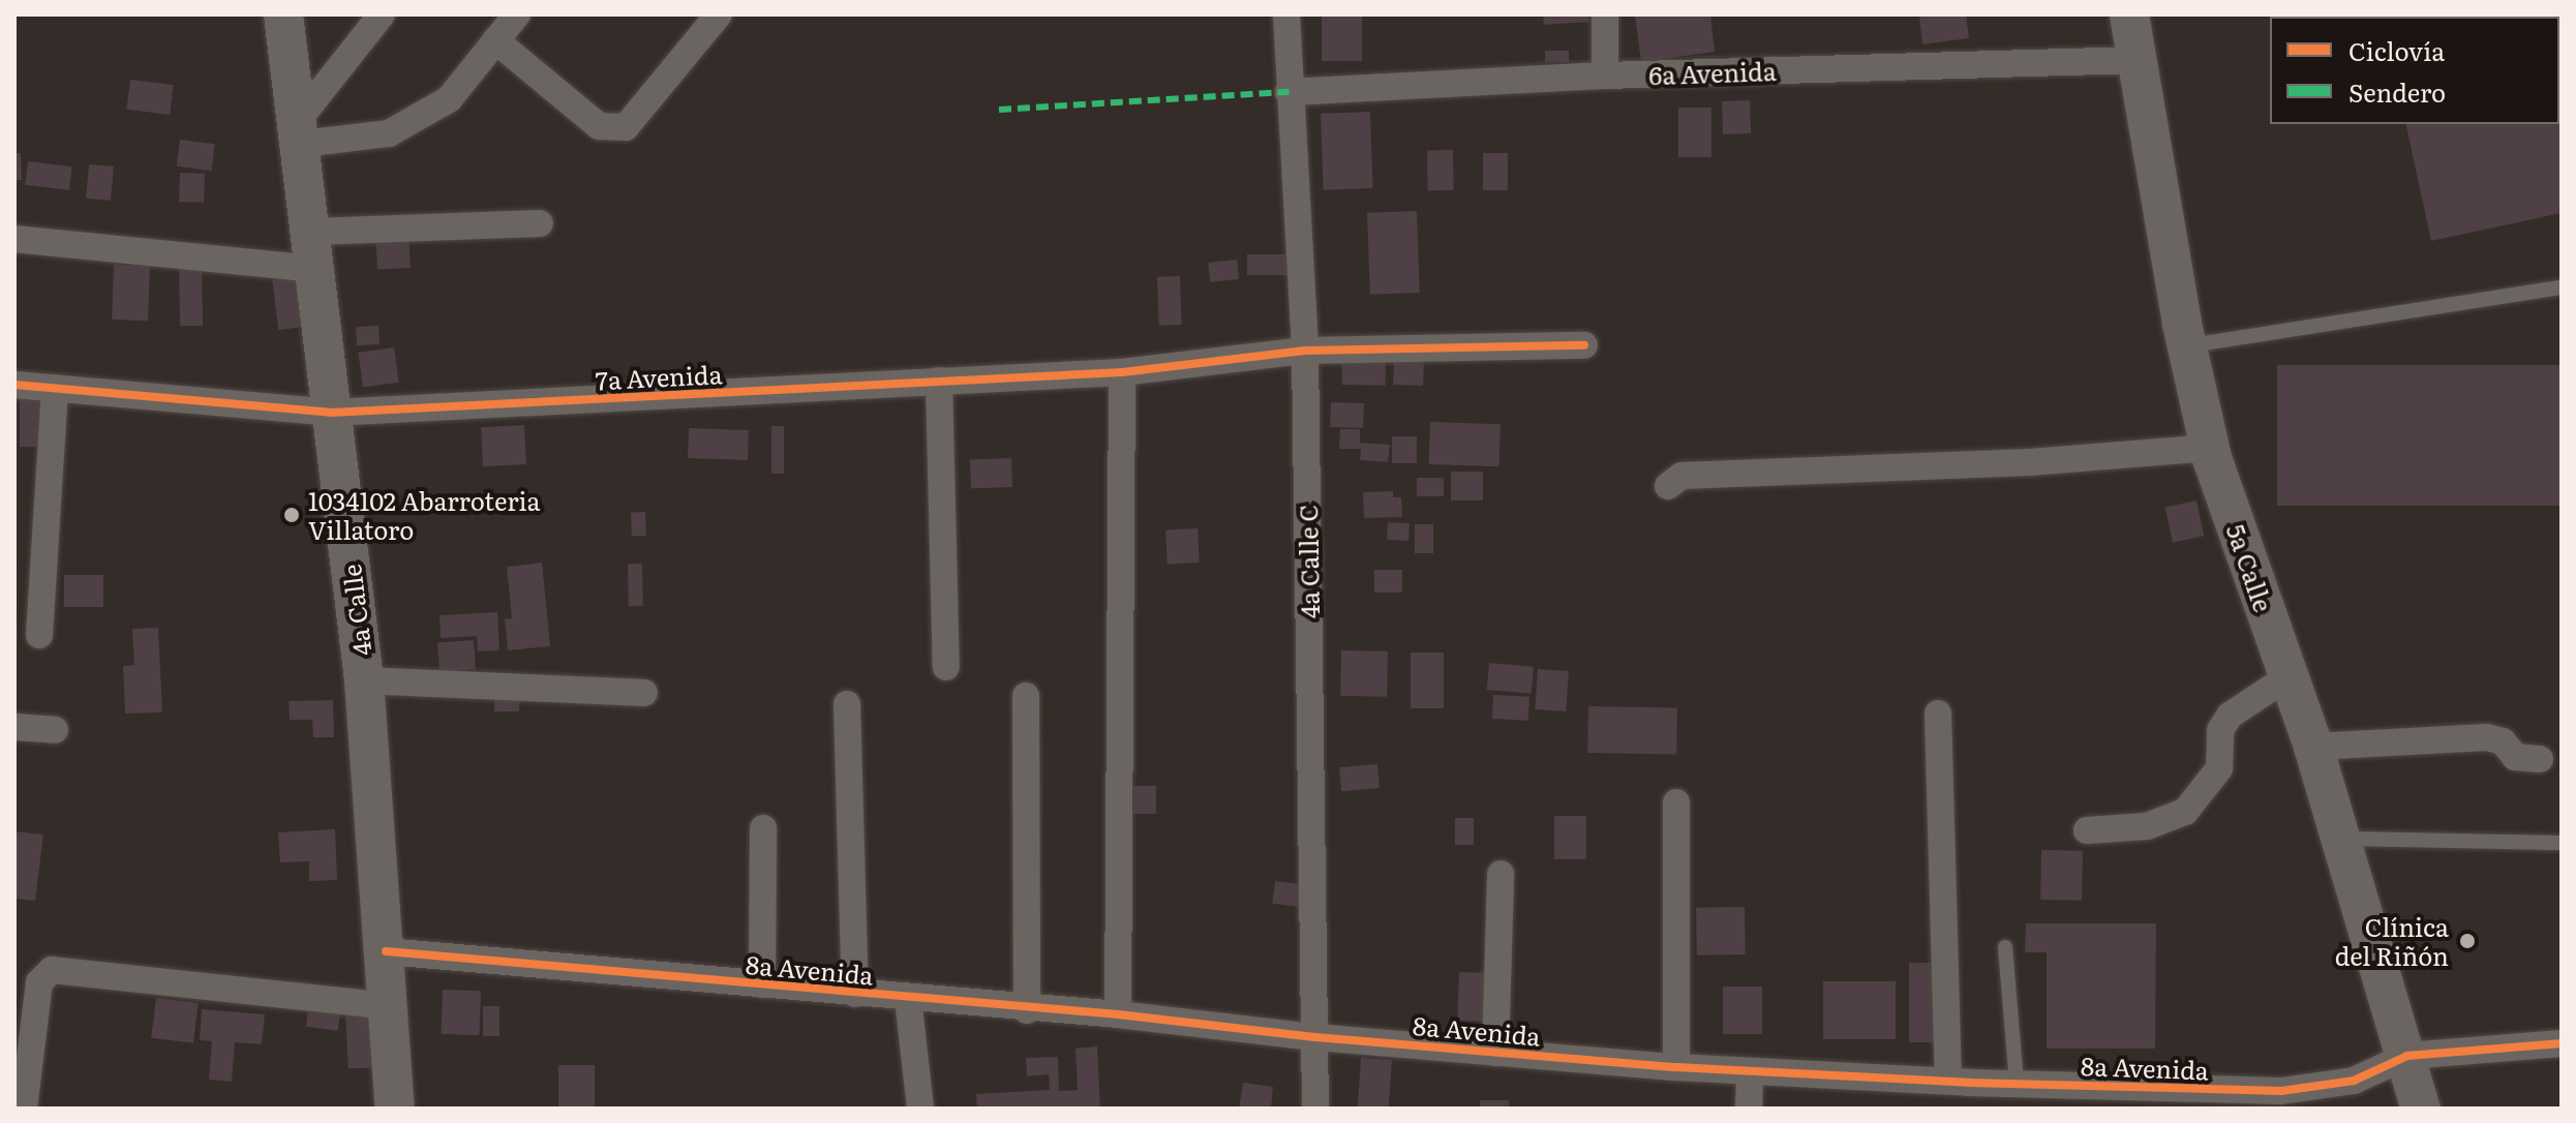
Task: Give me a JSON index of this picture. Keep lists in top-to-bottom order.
{
  "streets": {
    "main road": ["5a Calle", "4a Calle"],
    "street": [
      "6a Avenida",
      "7a Avenida",
      "4a Calle C",
      "8a Avenida"
    ]
  },
  "crossings": [
    ["6a Avenida", "4a Calle C"],
    ["6a Avenida", "5a Calle"],
    ["7a Avenida", "4a Calle C"],
    ["7a Avenida", "4a Calle"],
    ["4a Calle C", "8a Avenida"],
    ["5a Calle", "8a Avenida"],
    ["4a Calle", "8a Avenida"]
  ],
  "places": ["1034102 Abarroteria Villatoro", "Clínica del Riñón"],
  "legend": ["Ciclovía", "Sendero"]
}
